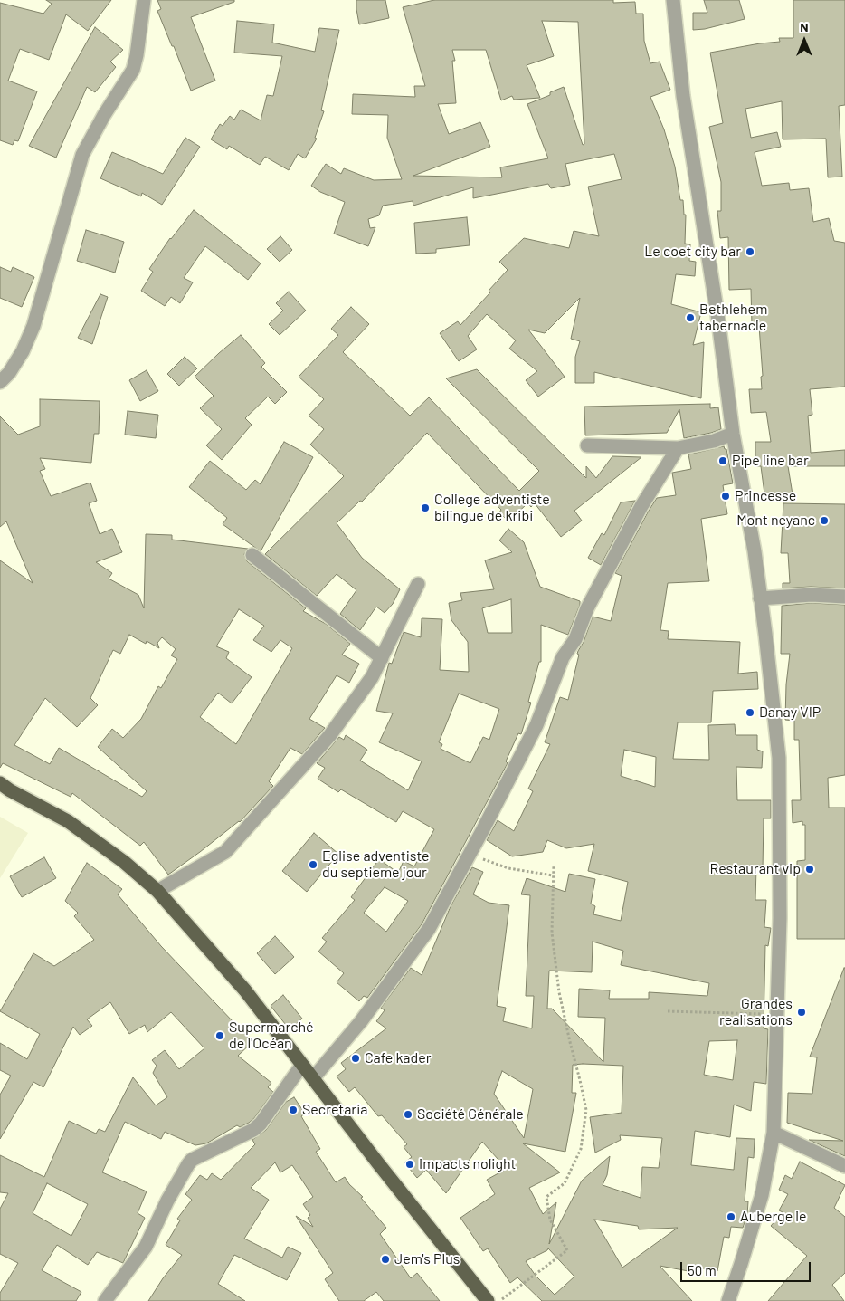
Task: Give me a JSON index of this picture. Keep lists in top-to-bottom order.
{
  "places": [
    "Le coet city bar",
    "Bethlehem tabernacle",
    "Pipe line bar",
    "Princesse",
    "College adventiste bilingue de kribi",
    "Mont neyanc",
    "Danay VIP",
    "Eglise adventiste du septieme jour",
    "Restaurant vip",
    "Grandes realisations",
    "Supermarché de l'Océan",
    "Cafe kader",
    "Secretaria",
    "Société Générale",
    "Impacts nolight",
    "Auberge le",
    "Jem's Plus"
  ],
  "scale_bar": "50 m",
  "north": "top"
}
